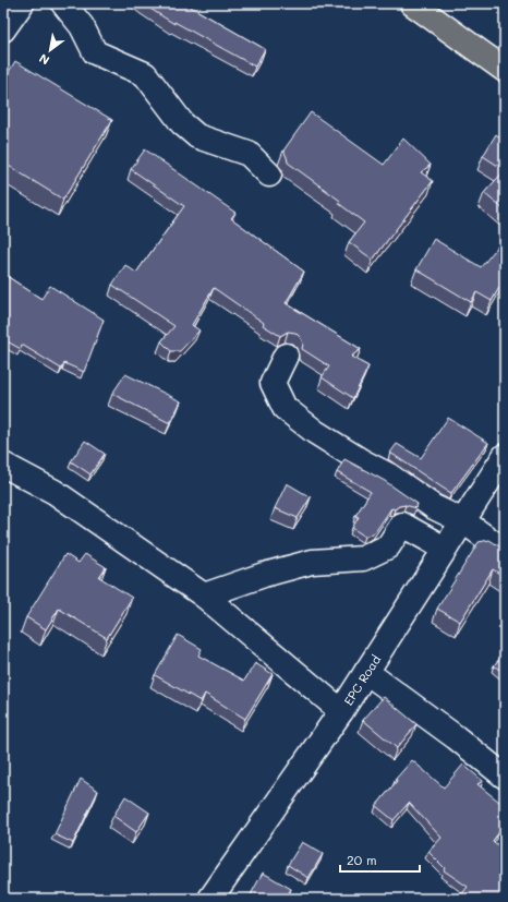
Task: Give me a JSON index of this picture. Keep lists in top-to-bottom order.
{
  "streets": {
    "street": ["EPC Road"]
  },
  "scale_bar": "20 m",
  "north": "bottom left"
}
